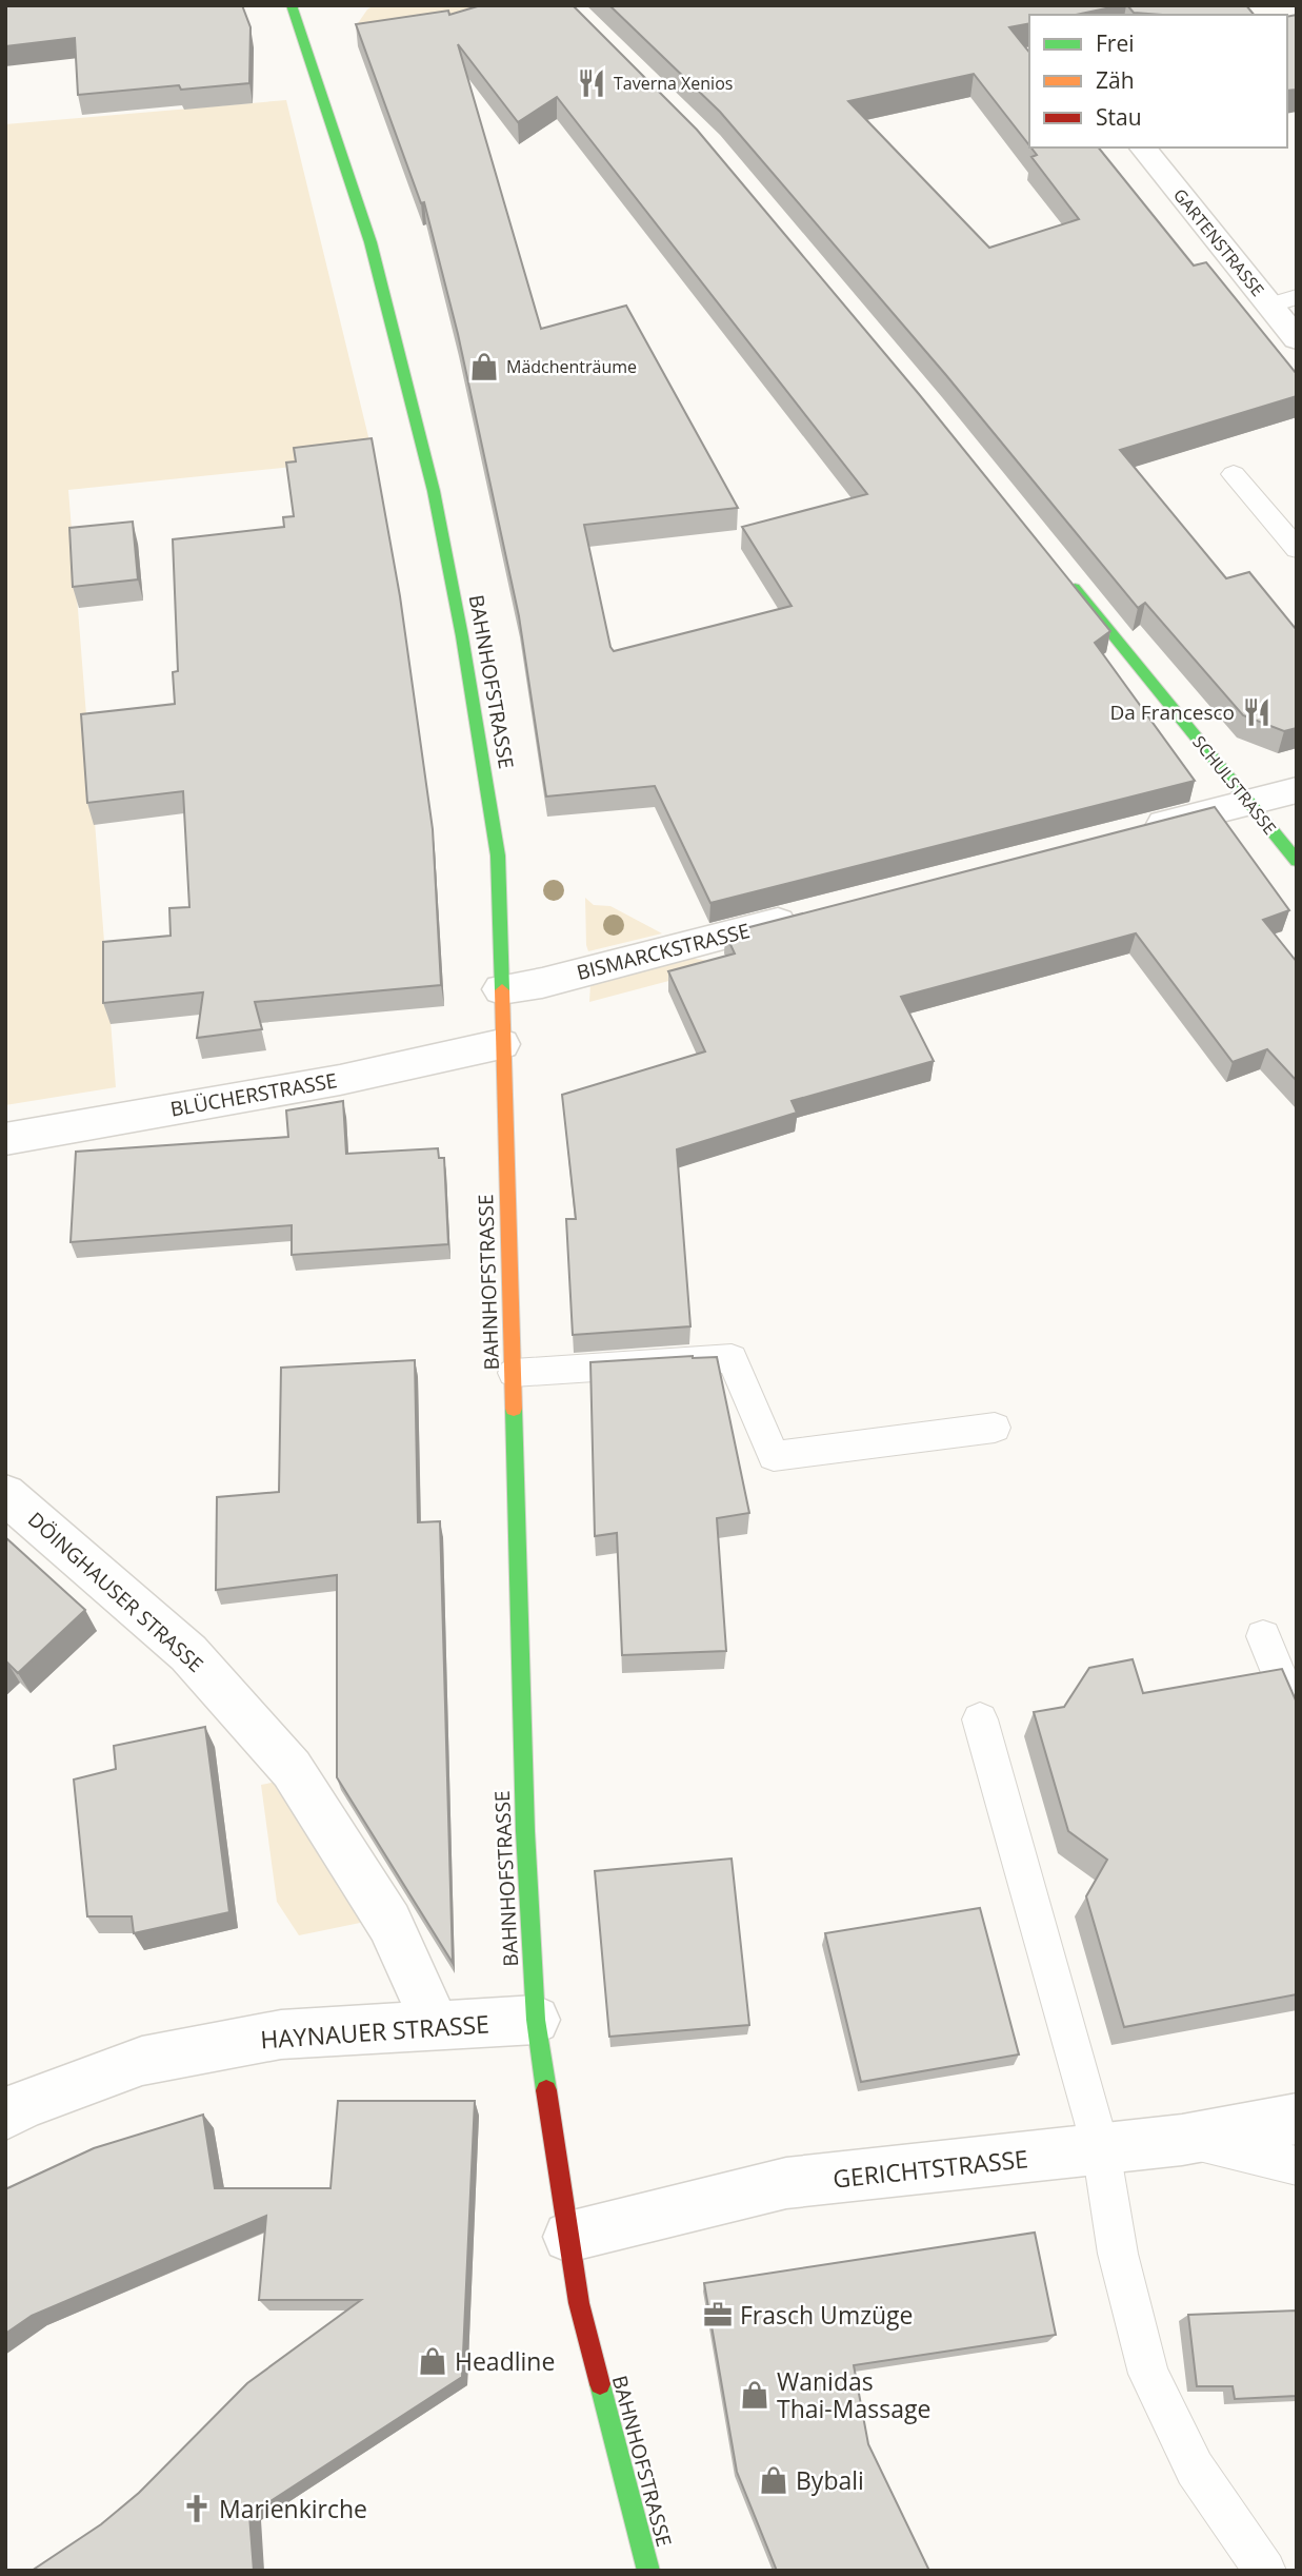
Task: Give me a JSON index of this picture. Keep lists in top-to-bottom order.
{
  "streets": {
    "main road": ["BAHNHOFSTRASSE", "SCHULSTRASSE"],
    "street": [
      "GARTENSTRASSE",
      "BISMARCKSTRASSE",
      "BLÜCHERSTRASSE",
      "DÖINGHAUSER STRASSE",
      "HAYNAUER STRASSE",
      "GERICHTSTRASSE"
    ]
  },
  "crossings": [
    ["BAHNHOFSTRASSE", "BISMARCKSTRASSE"],
    ["BAHNHOFSTRASSE", "BLÜCHERSTRASSE"],
    ["BAHNHOFSTRASSE", "HAYNAUER STRASSE"],
    ["BAHNHOFSTRASSE", "GERICHTSTRASSE"],
    ["DÖINGHAUSER STRASSE", "HAYNAUER STRASSE"]
  ],
  "places": {
    "restaurant": ["Taverna Xenios", "Da Francesco"],
    "shop": [
      "Mädchenträume",
      "Headline",
      "Wanidas Thai-Massage",
      "Bybali"
    ],
    "office": ["Frasch Umzüge"],
    "church": ["Marienkirche"]
  },
  "legend": ["Frei", "Zäh", "Stau"]
}
